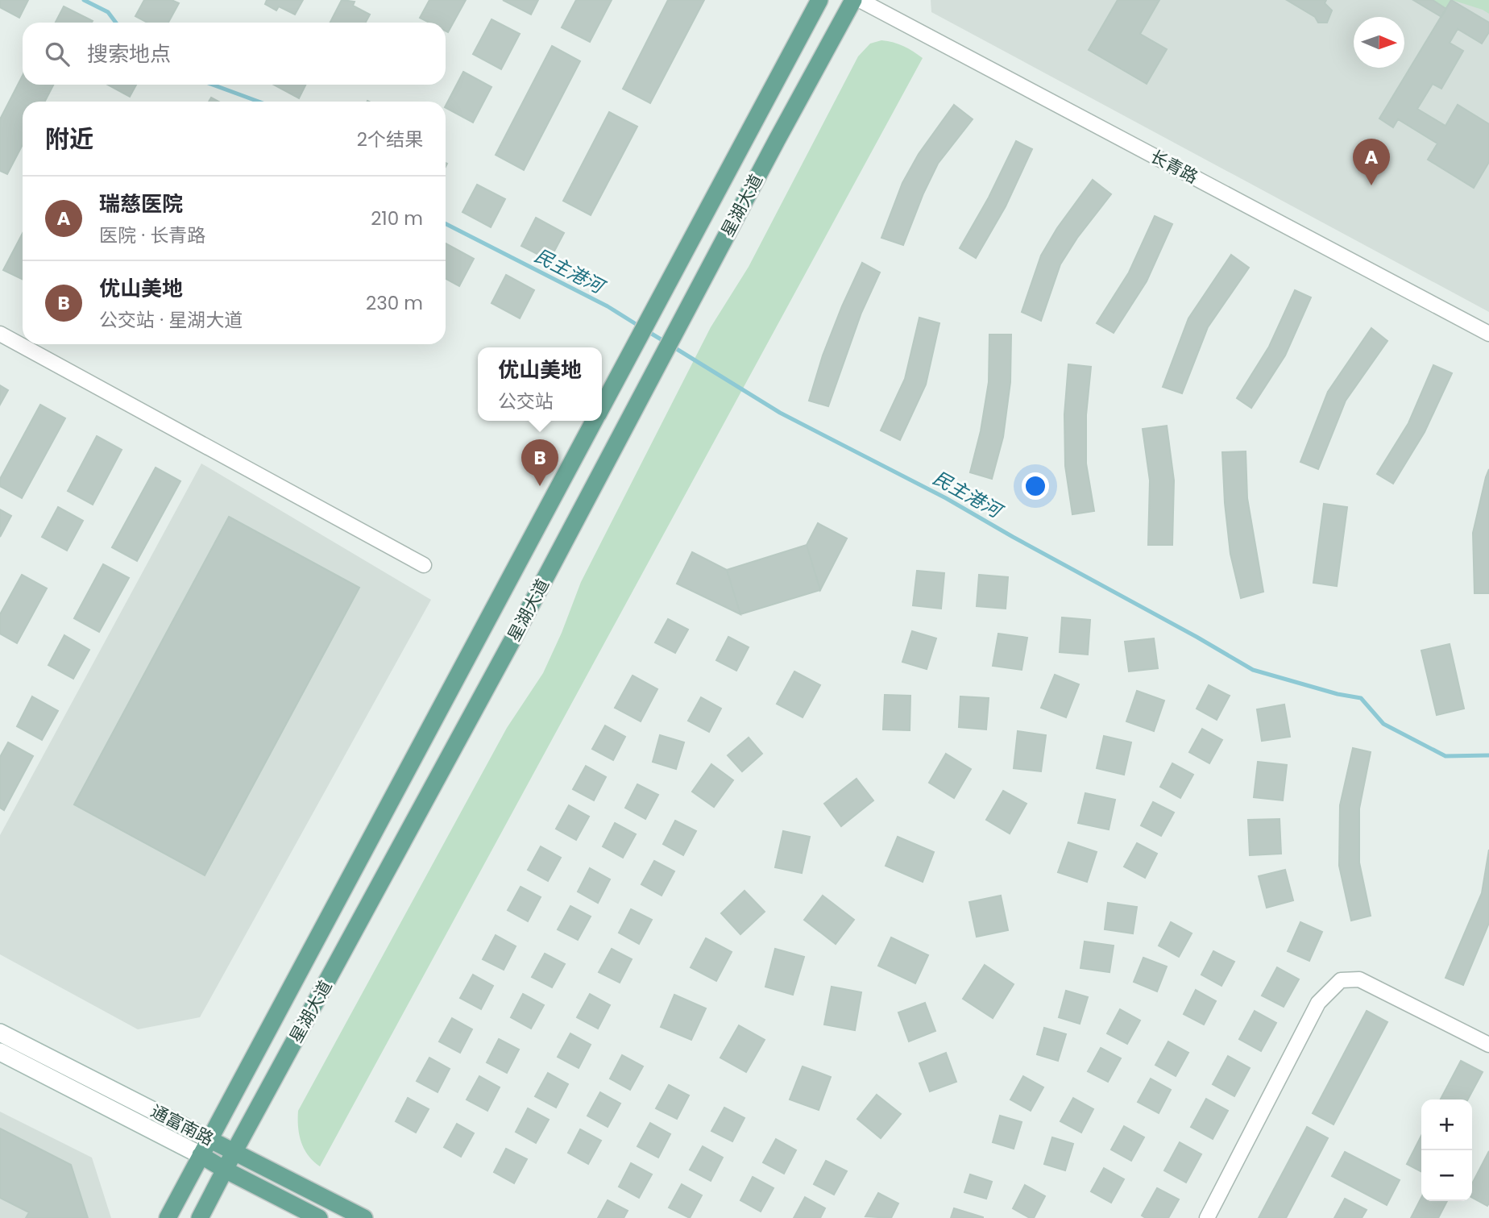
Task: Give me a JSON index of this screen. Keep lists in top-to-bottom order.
{
  "streets": {
    "main road": ["星湖大道", "通富南路"],
    "street": ["长青路"]
  },
  "crossings": [
    ["星湖大道", "通富南路"]
  ],
  "water": ["民主港河"],
  "north": "right",
  "page": {
    "search": "搜索地点",
    "heading": ["附近", "2个结果"],
    "pins": ["A", "B"],
    "list": [
      {
        "mark": "A",
        "name": "瑞慈医院",
        "note": "医院 · 长青路",
        "value": "210 m"
      },
      {
        "mark": "B",
        "name": "优山美地",
        "note": "公交站 · 星湖大道",
        "value": "230 m"
      }
    ],
    "popup": ["优山美地", "公交站"],
    "map_buttons": ["+", "−"]
  }
}
